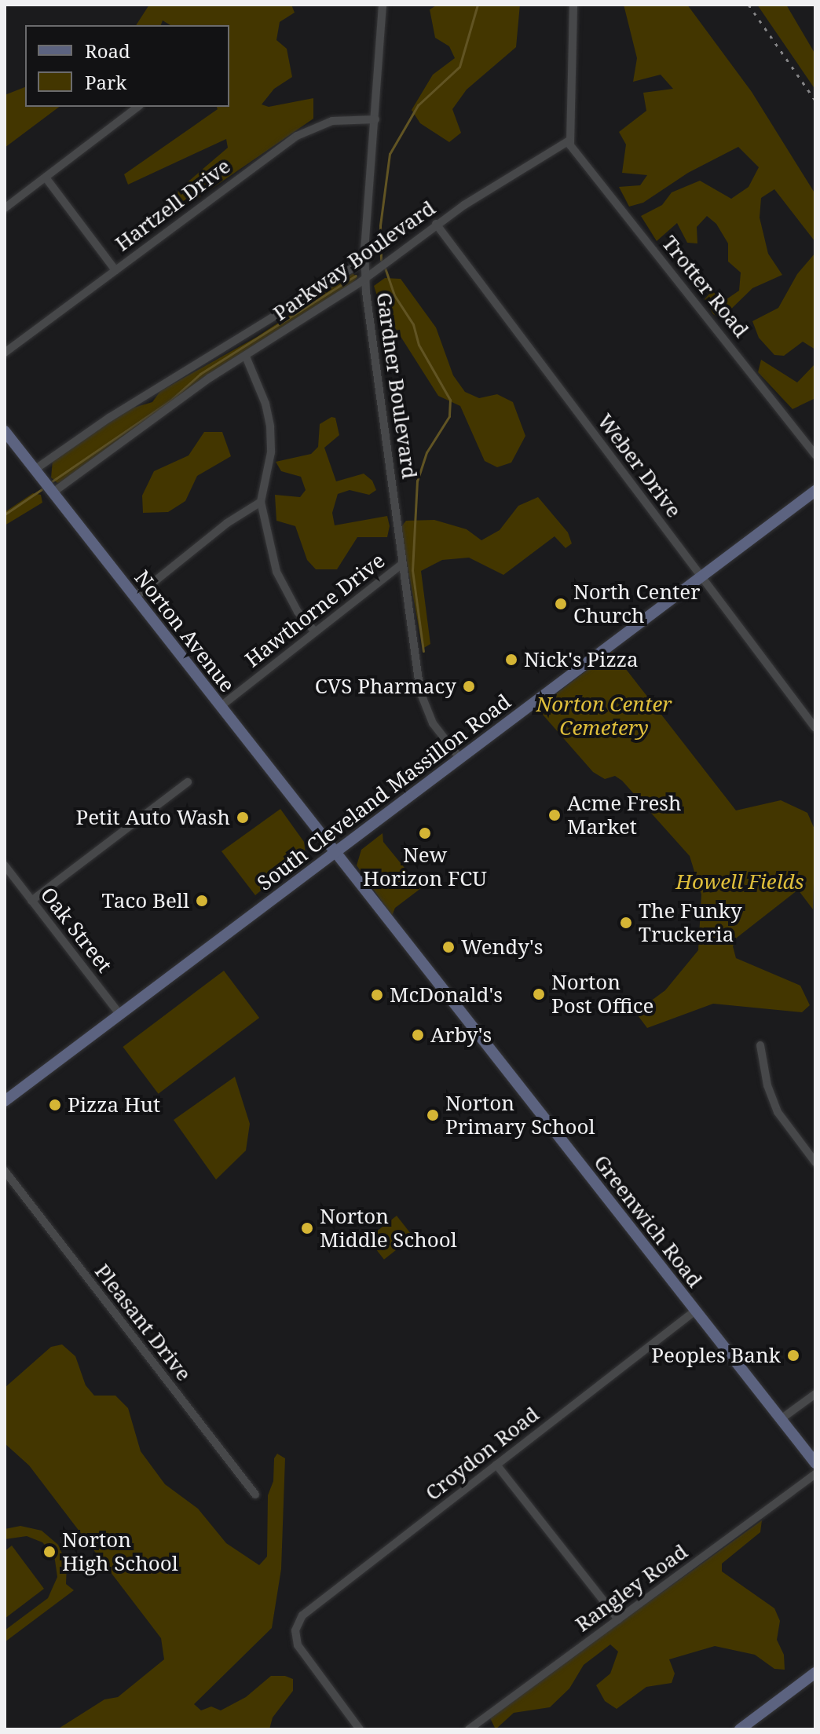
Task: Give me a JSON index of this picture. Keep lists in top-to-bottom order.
{
  "streets": {
    "main road": ["Norton Avenue", "South Cleveland Massillon Road", "Greenwich Road"],
    "street": [
      "Hartzell Drive",
      "Parkway Boulevard",
      "Trotter Road",
      "Gardner Boulevard",
      "Weber Drive",
      "Hawthorne Drive",
      "Oak Street",
      "Pleasant Drive",
      "Croydon Road",
      "Rangley Road"
    ]
  },
  "crossings": [
    ["Hartzell Drive", "Gardner Boulevard"],
    ["Parkway Boulevard", "Trotter Road"],
    ["Parkway Boulevard", "Gardner Boulevard"],
    ["Parkway Boulevard", "Weber Drive"],
    ["Parkway Boulevard", "Norton Avenue"],
    ["Gardner Boulevard", "Hawthorne Drive"],
    ["Gardner Boulevard", "South Cleveland Massillon Road"],
    ["Weber Drive", "South Cleveland Massillon Road"],
    ["Hawthorne Drive", "Norton Avenue"],
    ["Norton Avenue", "South Cleveland Massillon Road"],
    ["Norton Avenue", "Greenwich Road"],
    ["South Cleveland Massillon Road", "Oak Street"],
    ["South Cleveland Massillon Road", "Greenwich Road"],
    ["Greenwich Road", "Croydon Road"]
  ],
  "parks": ["Norton Center Cemetery", "Howell Fields"],
  "places": [
    "North Center Church",
    "Nick's Pizza",
    "CVS Pharmacy",
    "Acme Fresh Market",
    "Petit Auto Wash",
    "New Horizon FCU",
    "Taco Bell",
    "The Funky Truckeria",
    "Wendy's",
    "Norton Post Office",
    "McDonald's",
    "Arby's",
    "Pizza Hut",
    "Norton Primary School",
    "Norton Middle School",
    "Peoples Bank",
    "Norton High School"
  ],
  "legend": ["Road", "Park"]
}
